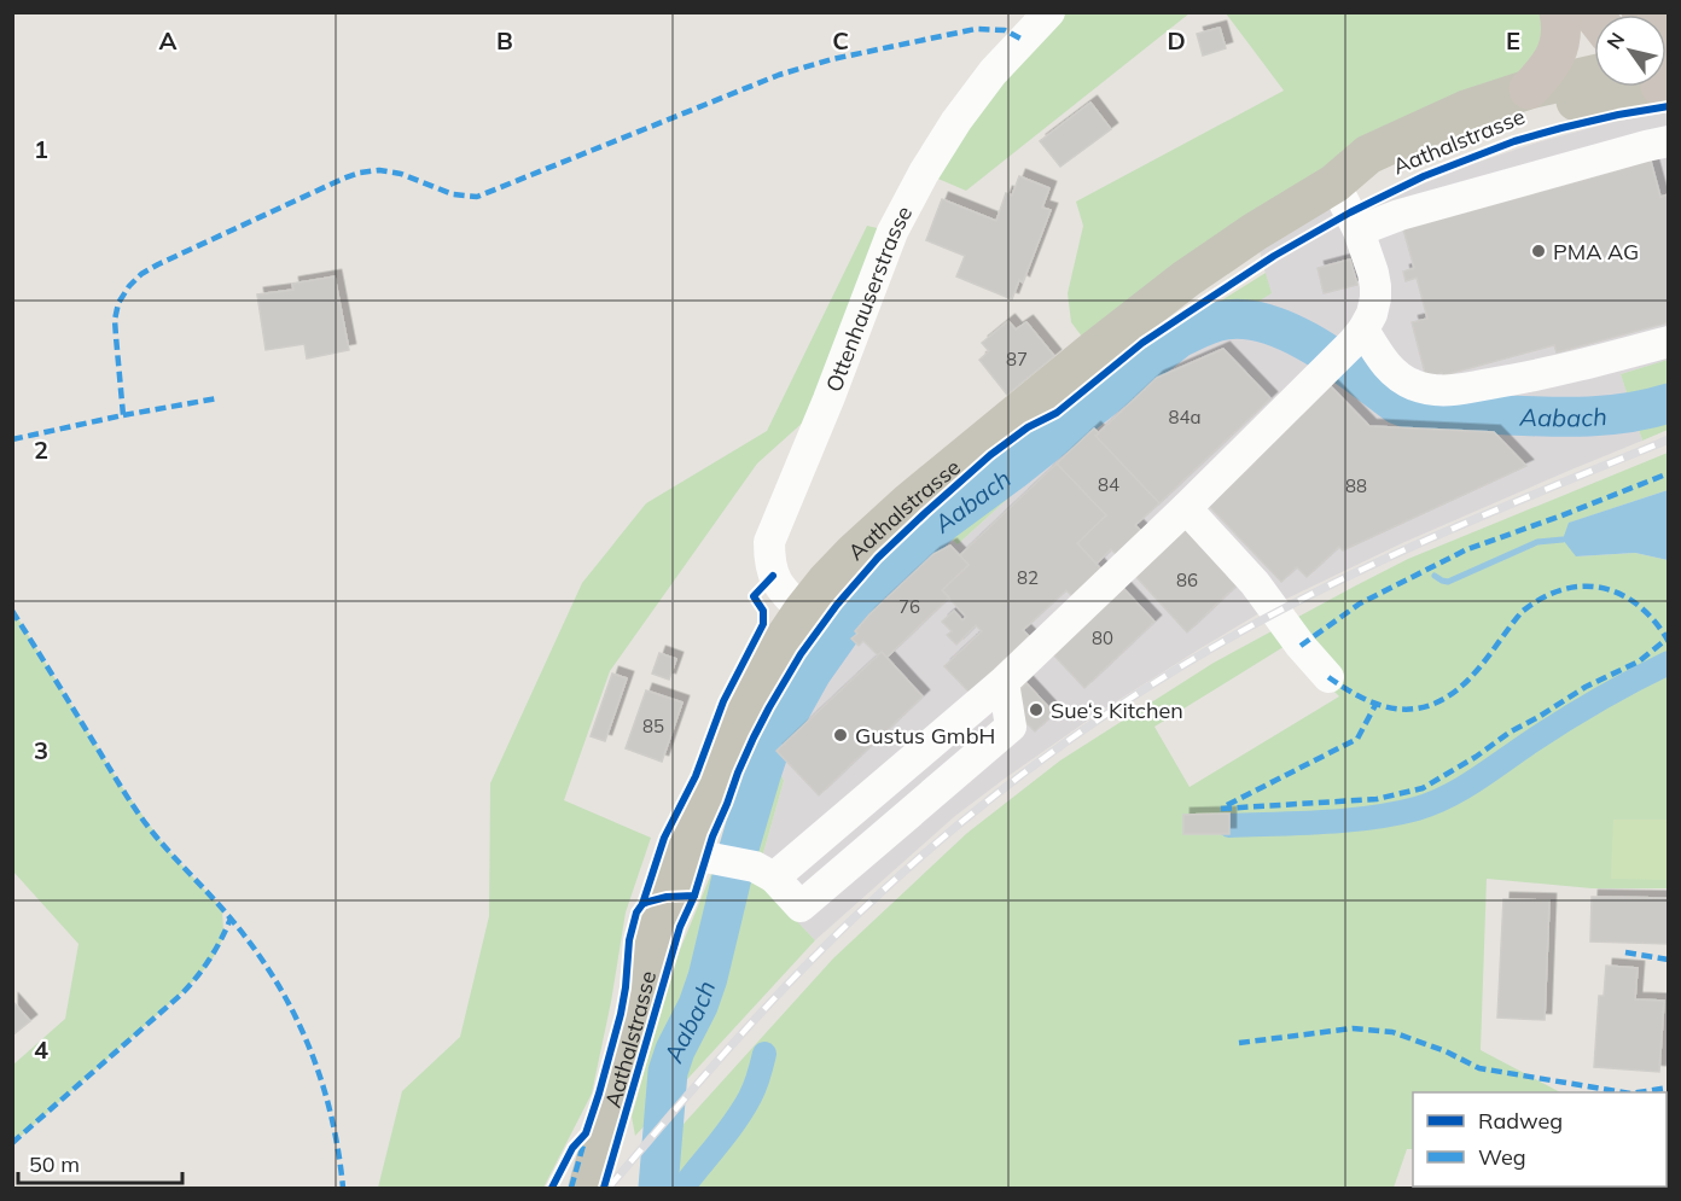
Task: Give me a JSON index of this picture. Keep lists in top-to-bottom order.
{
  "streets": {
    "main road": ["Aathalstrasse"],
    "street": ["Ottenhauserstrasse"]
  },
  "crossings": [
    ["Aathalstrasse", "Ottenhauserstrasse"]
  ],
  "water": ["Aabach"],
  "places": ["PMA AG", "Sue‘s Kitchen", "Gustus GmbH"],
  "house_numbers": [
    "87",
    "84a",
    "84",
    "88",
    "82",
    "86",
    "76",
    "80",
    "85"
  ],
  "legend": ["Radweg", "Weg"],
  "scale_bar": "50 m",
  "north": "top left",
  "grid": {
    "columns": [
      "A",
      "B",
      "C",
      "D",
      "E"
    ],
    "rows": [
      "1",
      "2",
      "3",
      "4"
    ]
  }
}
